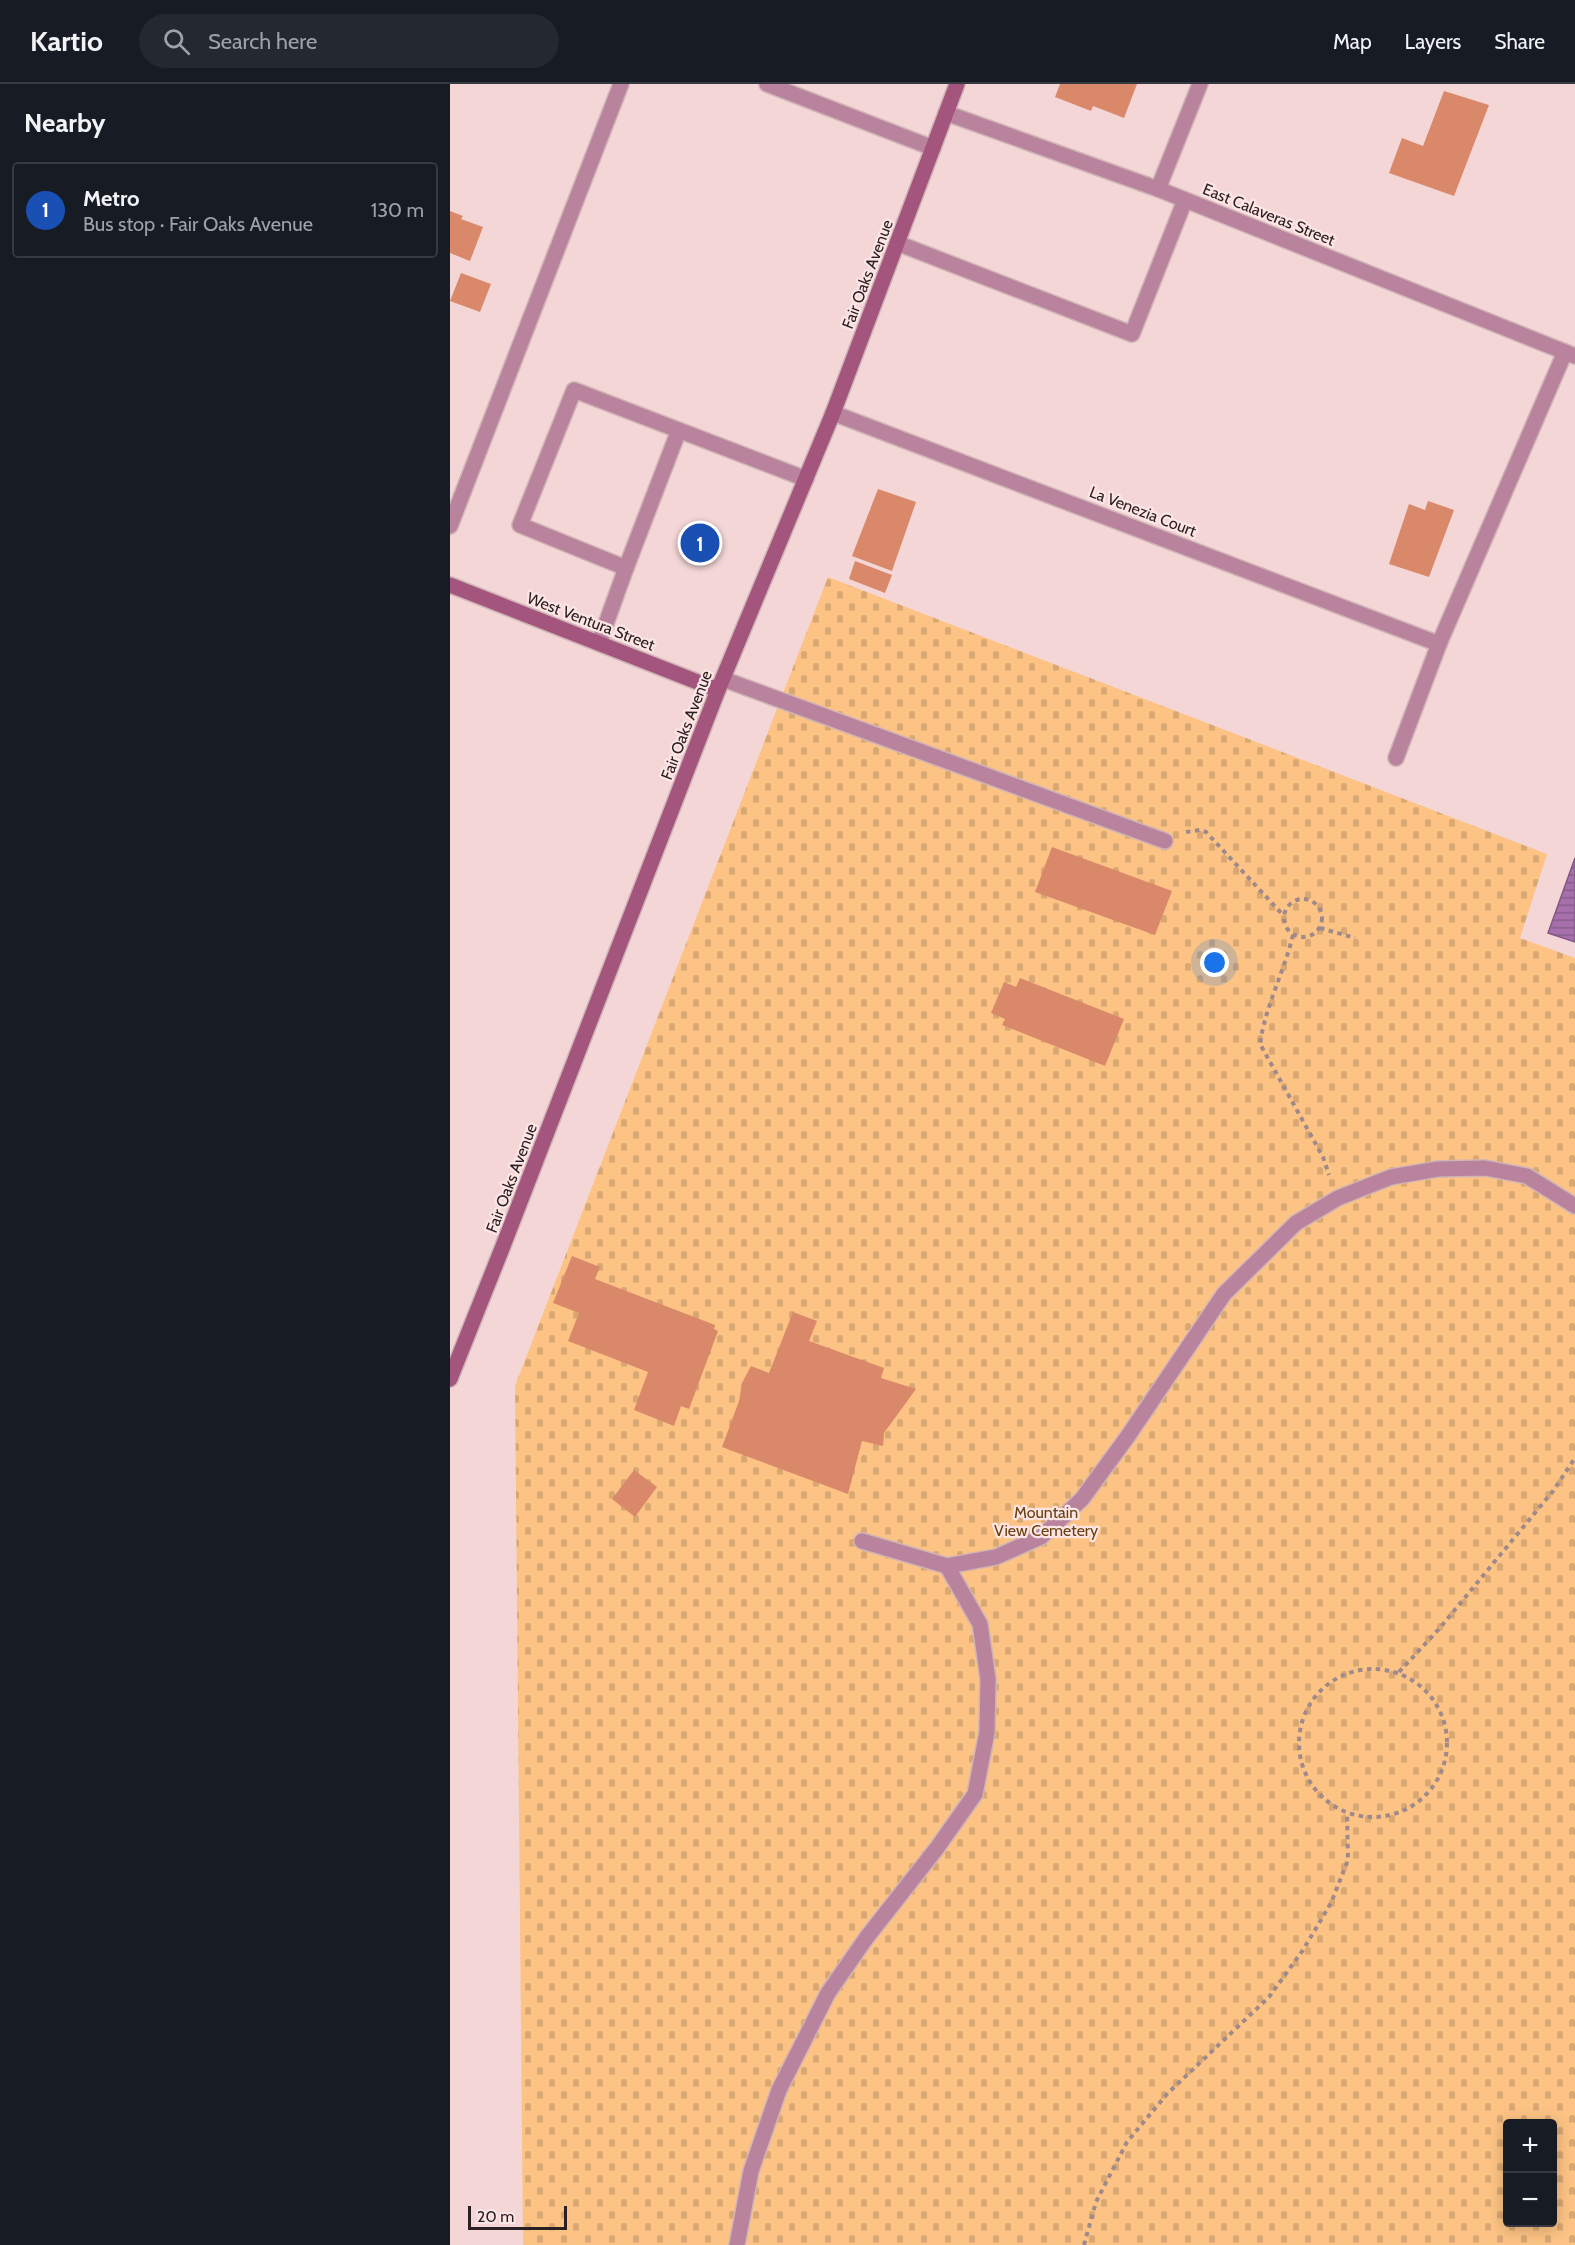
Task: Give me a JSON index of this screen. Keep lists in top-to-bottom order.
{
  "streets": {
    "main road": ["Fair Oaks Avenue", "West Ventura Street"],
    "street": ["East Calaveras Street", "La Venezia Court"]
  },
  "crossings": [
    ["East Calaveras Street", "Fair Oaks Avenue"],
    ["Fair Oaks Avenue", "La Venezia Court"],
    ["Fair Oaks Avenue", "West Ventura Street"]
  ],
  "parks": ["Mountain View Cemetery"],
  "scale_bar": "20 m",
  "page": {
    "header": "Kartio",
    "search": "Search here",
    "nav": ["Map", "Layers", "Share"],
    "heading": "Nearby",
    "list": [
      {
        "mark": "1",
        "name": "Metro",
        "note": "Bus stop · Fair Oaks Avenue",
        "value": "130 m"
      }
    ],
    "pins": "1",
    "map_buttons": ["+", "−"],
    "scale": "20 m"
  }
}
